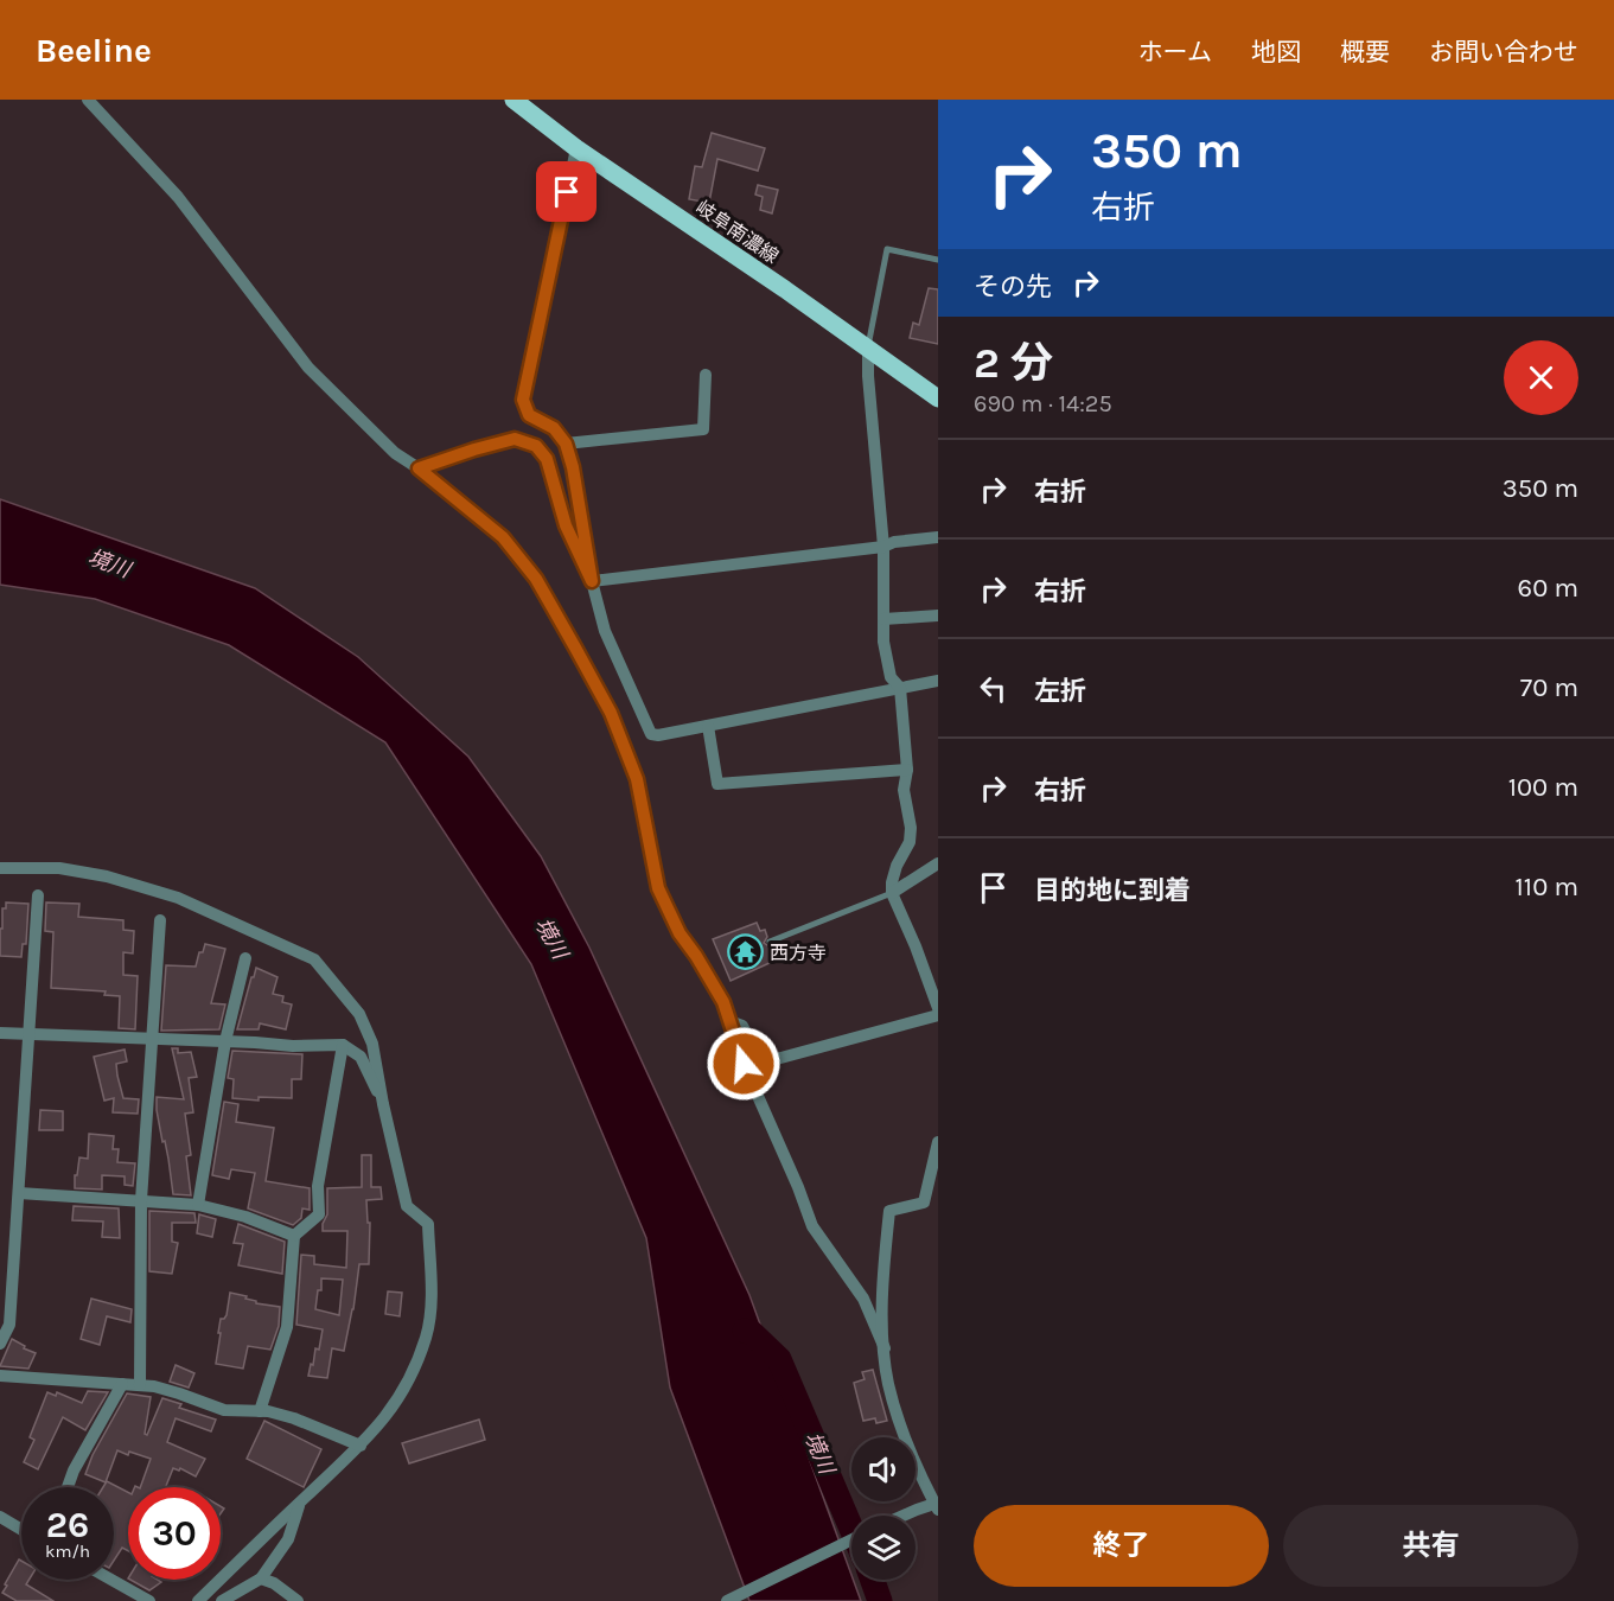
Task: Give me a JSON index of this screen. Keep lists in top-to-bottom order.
{
  "streets": {
    "main road": ["岐阜南濃線"]
  },
  "water": ["境川"],
  "places": {
    "temple": ["西方寺"]
  },
  "page": {
    "header": "Beeline",
    "nav": [
      "ホーム",
      "地図",
      "概要",
      "お問い合わせ"
    ],
    "turn": ["350 m", "右折"],
    "then": "その先",
    "heading": ["2 分", "690 m · 14:25"],
    "list": [
      {
        "name": "右折",
        "value": "350 m"
      },
      {
        "name": "右折",
        "value": "60 m"
      },
      {
        "name": "左折",
        "value": "70 m"
      },
      {
        "name": "右折",
        "value": "100 m"
      },
      {
        "name": "目的地に到着",
        "value": "110 m"
      }
    ],
    "speed": "26 km/h",
    "limit": "30",
    "buttons": ["終了", "共有"]
  }
}
